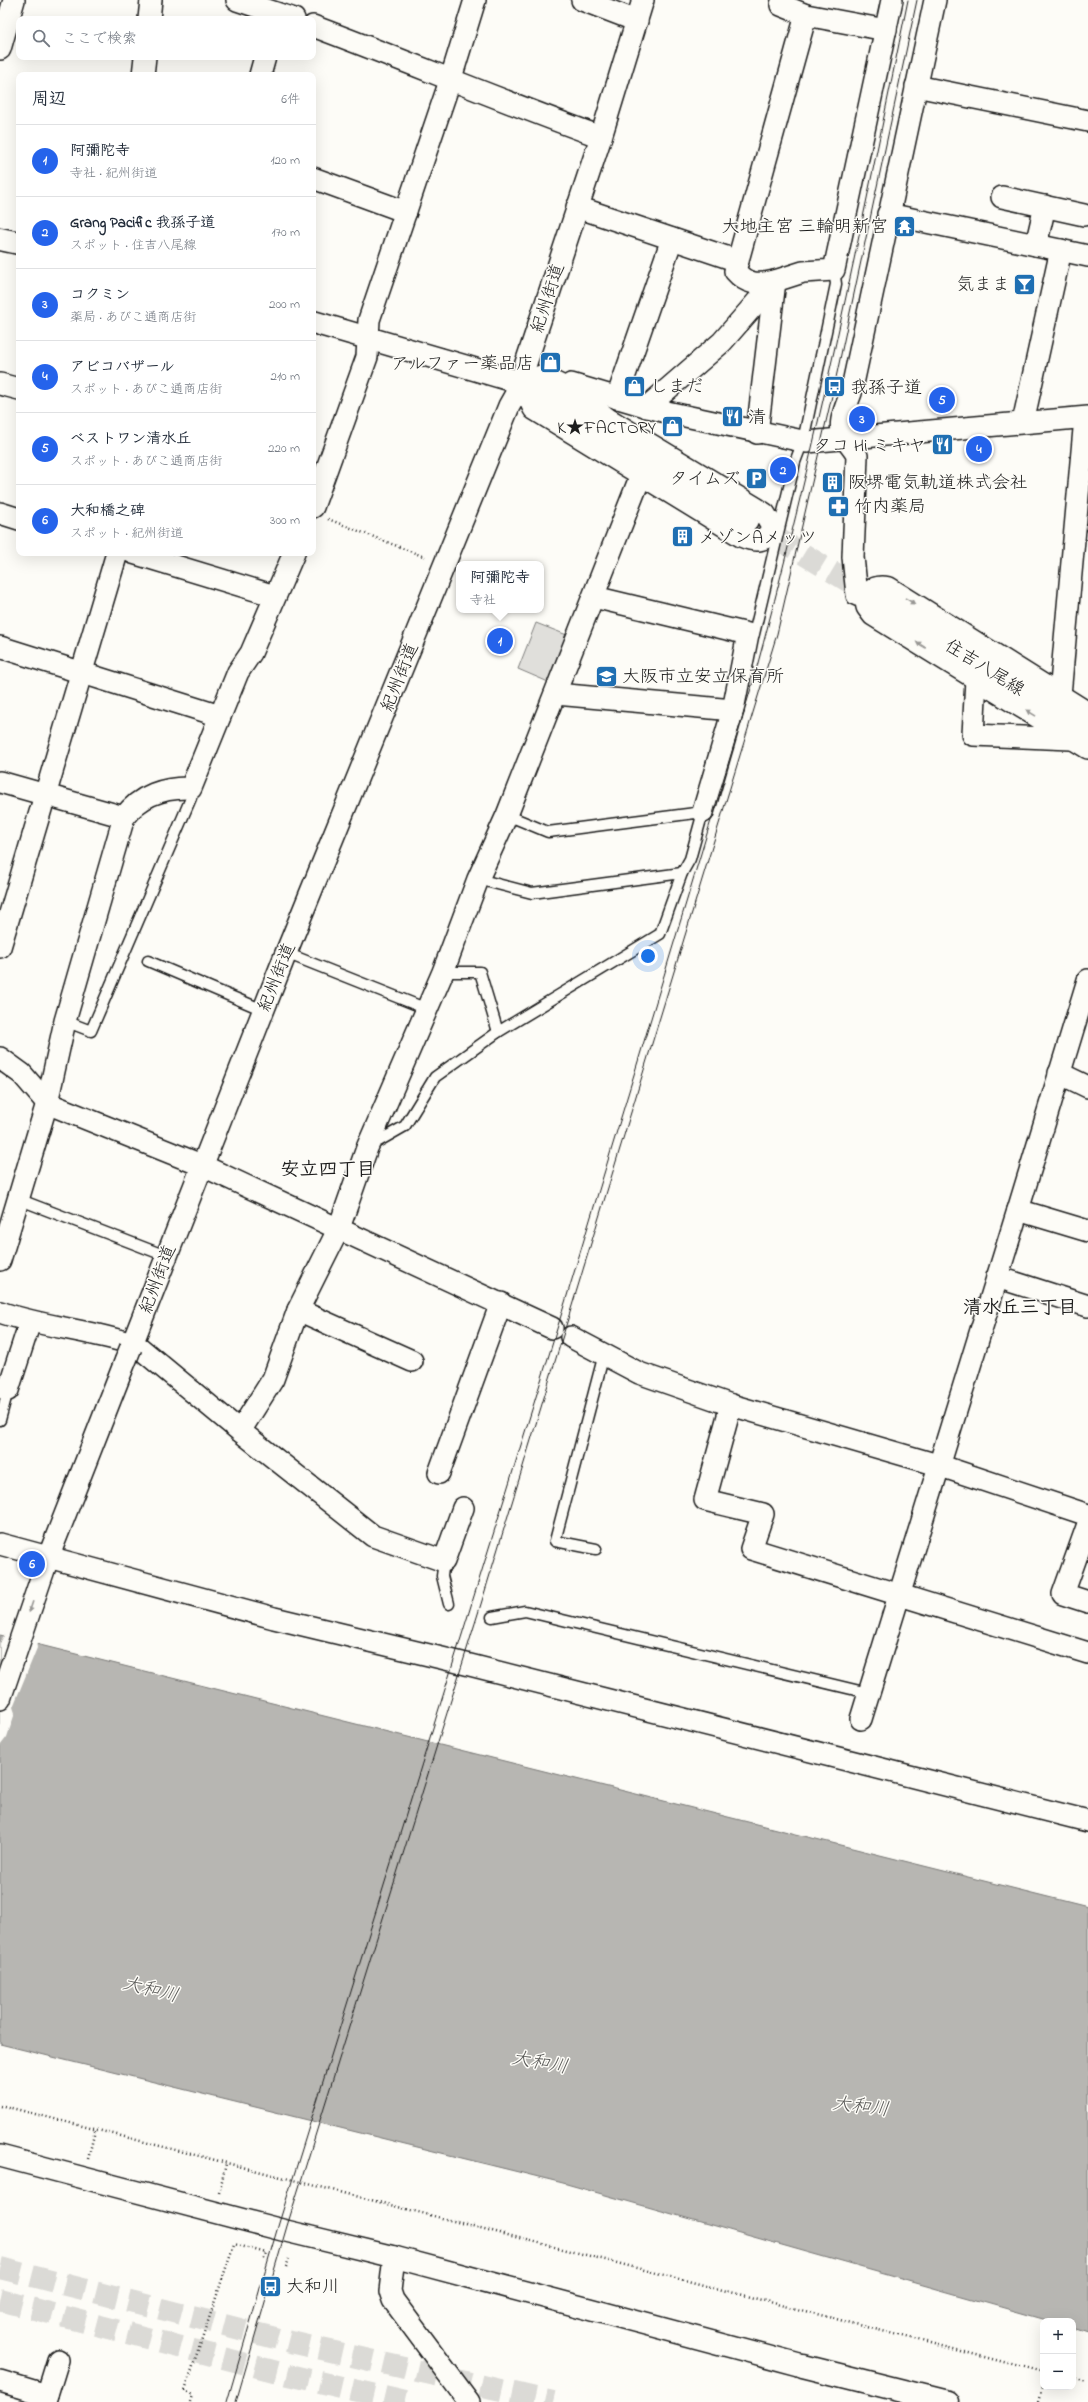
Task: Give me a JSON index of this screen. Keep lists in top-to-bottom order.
{
  "streets": {
    "main road": ["住吉八尾線"],
    "street": ["紀州街道"]
  },
  "districts": ["安立四丁目", "清水丘三丁目"],
  "water": ["大和川"],
  "places": {
    "temple": ["大地主宮 三輪明新宮"],
    "bar": ["気まま"],
    "shop": ["アルファー薬品店", "しまだ", "K★FACTORY"],
    "bus stop": ["我孫子道", "大和川"],
    "restaurant": ["清", "タコ Hi ミキヤ"],
    "parking": ["タイムズ"],
    "building": ["阪堺電気軌道株式会社", "メゾンAメッツ"],
    "pharmacy": ["竹内薬局"],
    "school or university": ["大阪市立安立保育所"]
  },
  "page": {
    "search": "ここで検索",
    "heading": ["周辺", "6件"],
    "list": [
      {
        "mark": "1",
        "name": "阿彌陀寺",
        "note": "寺社 · 紀州街道",
        "value": "120 m"
      },
      {
        "mark": "2",
        "name": "Grang Pacific 我孫子道",
        "note": "スポット · 住吉八尾線",
        "value": "170 m"
      },
      {
        "mark": "3",
        "name": "コクミン",
        "note": "薬局 · あびこ通商店街",
        "value": "200 m"
      },
      {
        "mark": "4",
        "name": "アビコバザール",
        "note": "スポット · あびこ通商店街",
        "value": "210 m"
      },
      {
        "mark": "5",
        "name": "ベストワン清水丘",
        "note": "スポット · あびこ通商店街",
        "value": "220 m"
      },
      {
        "mark": "6",
        "name": "大和橋之碑",
        "note": "スポット · 紀州街道",
        "value": "300 m"
      }
    ],
    "pins": [
      "5",
      "3",
      "4",
      "2",
      "1",
      "6"
    ],
    "popup": ["阿彌陀寺", "寺社"],
    "map_buttons": ["+", "−"]
  }
}
